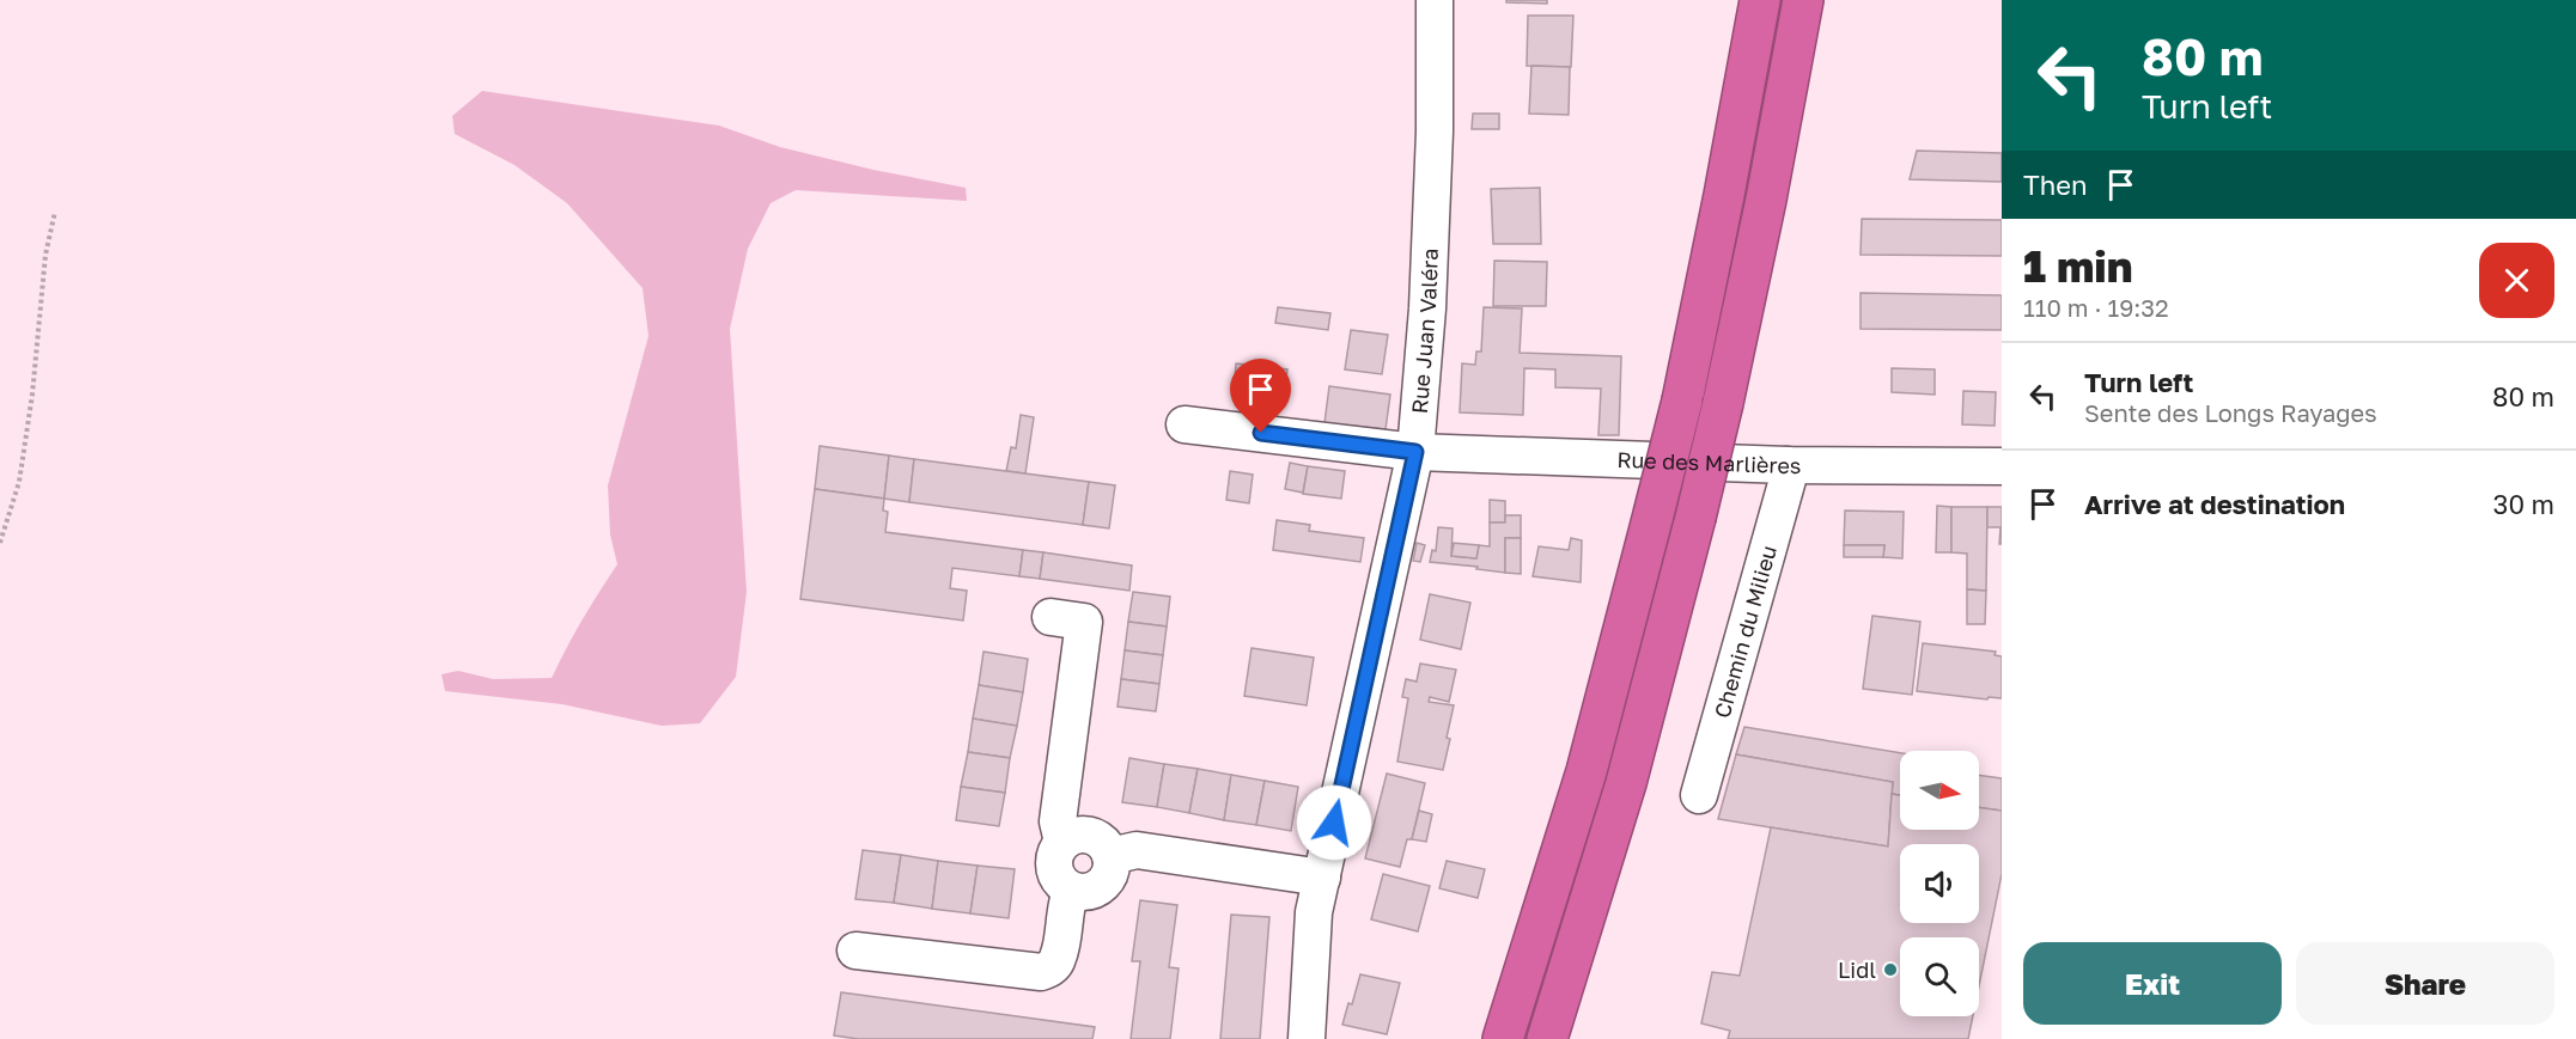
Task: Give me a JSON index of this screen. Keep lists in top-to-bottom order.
{
  "streets": {
    "street": ["Rue Juan Valéra", "Rue des Marlières", "Chemin du Milieu"]
  },
  "crossings": [
    ["Rue Juan Valéra", "Rue des Marlières"],
    ["Rue des Marlières", "Chemin du Milieu"]
  ],
  "places": ["Lidl"],
  "north": "right",
  "page": {
    "turn": ["80 m", "Turn left"],
    "then": "Then",
    "heading": ["1 min", "110 m · 19:32"],
    "list": [
      {
        "name": "Turn left",
        "note": "Sente des Longs Rayages",
        "value": "80 m"
      },
      {
        "name": "Arrive at destination",
        "value": "30 m"
      }
    ],
    "buttons": ["Exit", "Share"]
  }
}
